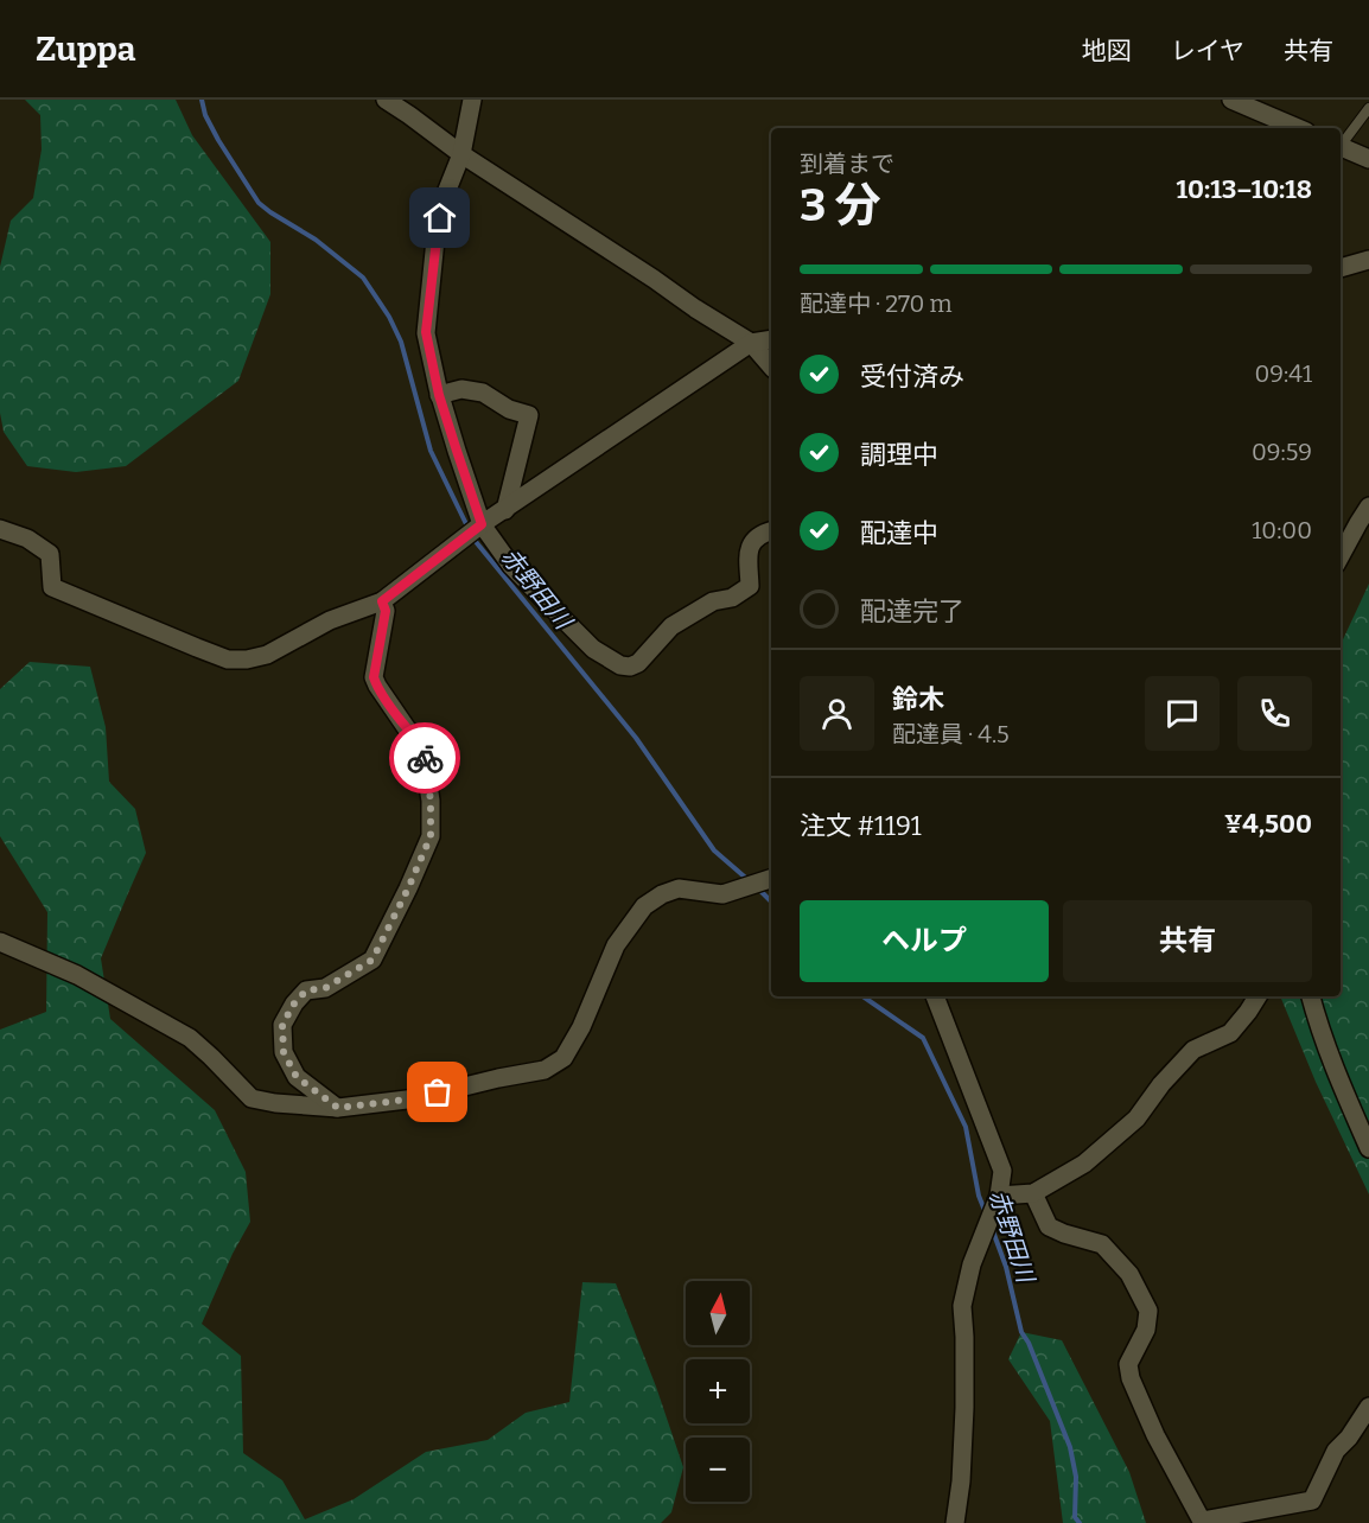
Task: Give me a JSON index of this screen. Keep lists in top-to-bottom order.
{
  "water": ["赤野田川"],
  "north": "top",
  "page": {
    "header": "Zuppa",
    "nav": ["地図", "レイヤ", "共有"],
    "heading": ["3 分", "到着まで", "10:13–10:18"],
    "panel": [
      "鈴木",
      "配達員 · 4.5",
      "注文 #1191",
      "¥4,500"
    ],
    "bar": "配達中 · 270 m",
    "list": [
      ["受付済み", "09:41"],
      ["調理中", "09:59"],
      ["配達中", "10:00"],
      "配達完了"
    ],
    "buttons": ["ヘルプ", "共有"],
    "map_buttons": ["+", "−"]
  }
}
